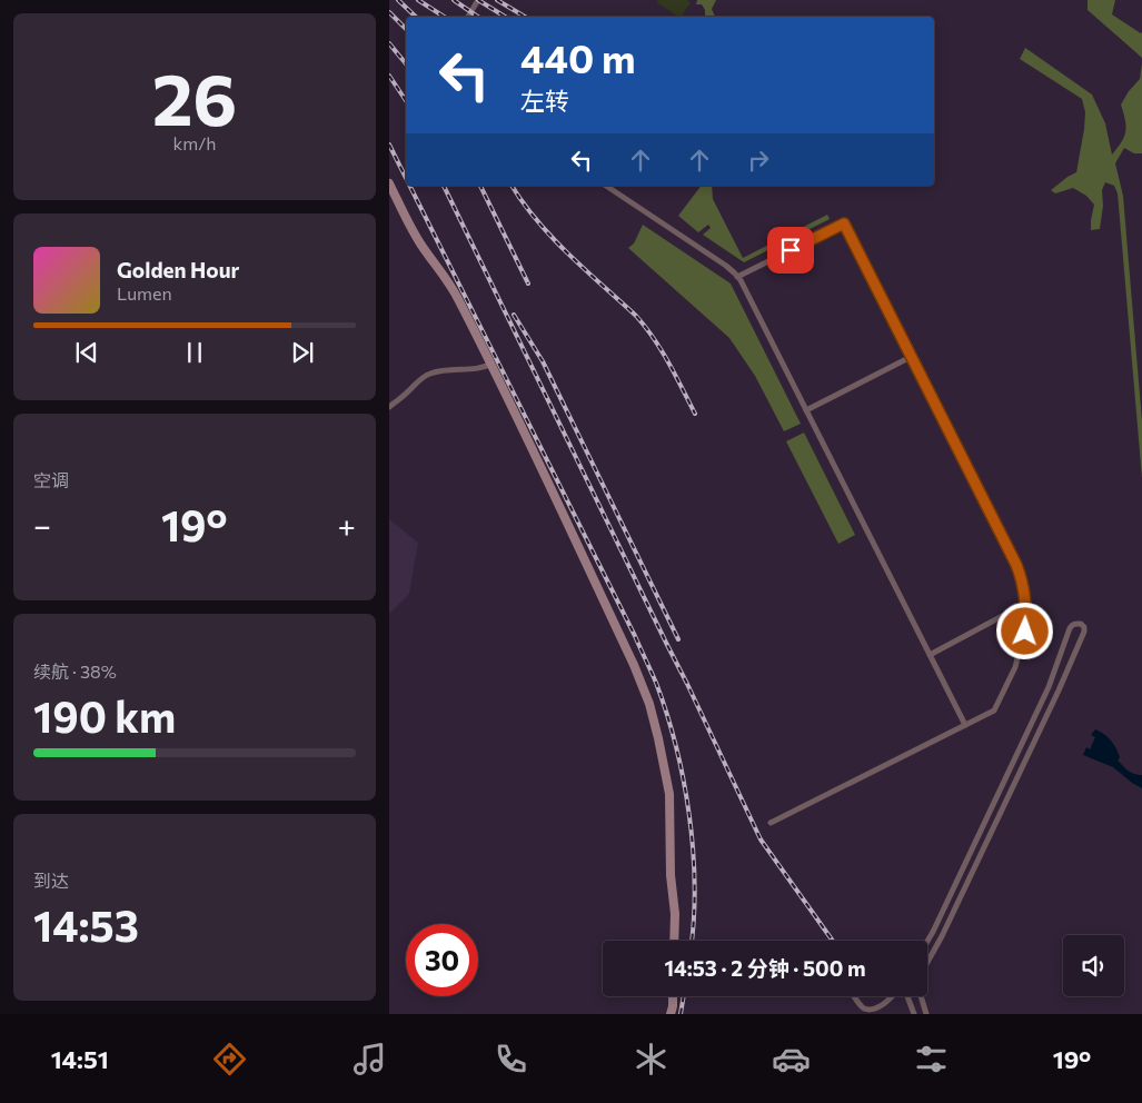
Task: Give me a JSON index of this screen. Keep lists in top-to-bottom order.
{
  "page": {
    "tile": [
      ["26", "km/h"],
      "空调",
      ["续航 · 38%", "190 km"],
      ["到达", "14:53"]
    ],
    "turn": ["440 m", "左转"],
    "song": ["Golden Hour", "Lumen"],
    "heat": ["−", "19°", "+"],
    "limit": "30",
    "trip": "14:53 · 2 分钟 · 500 m",
    "tabs": ["14:51", "19°"]
  }
}
